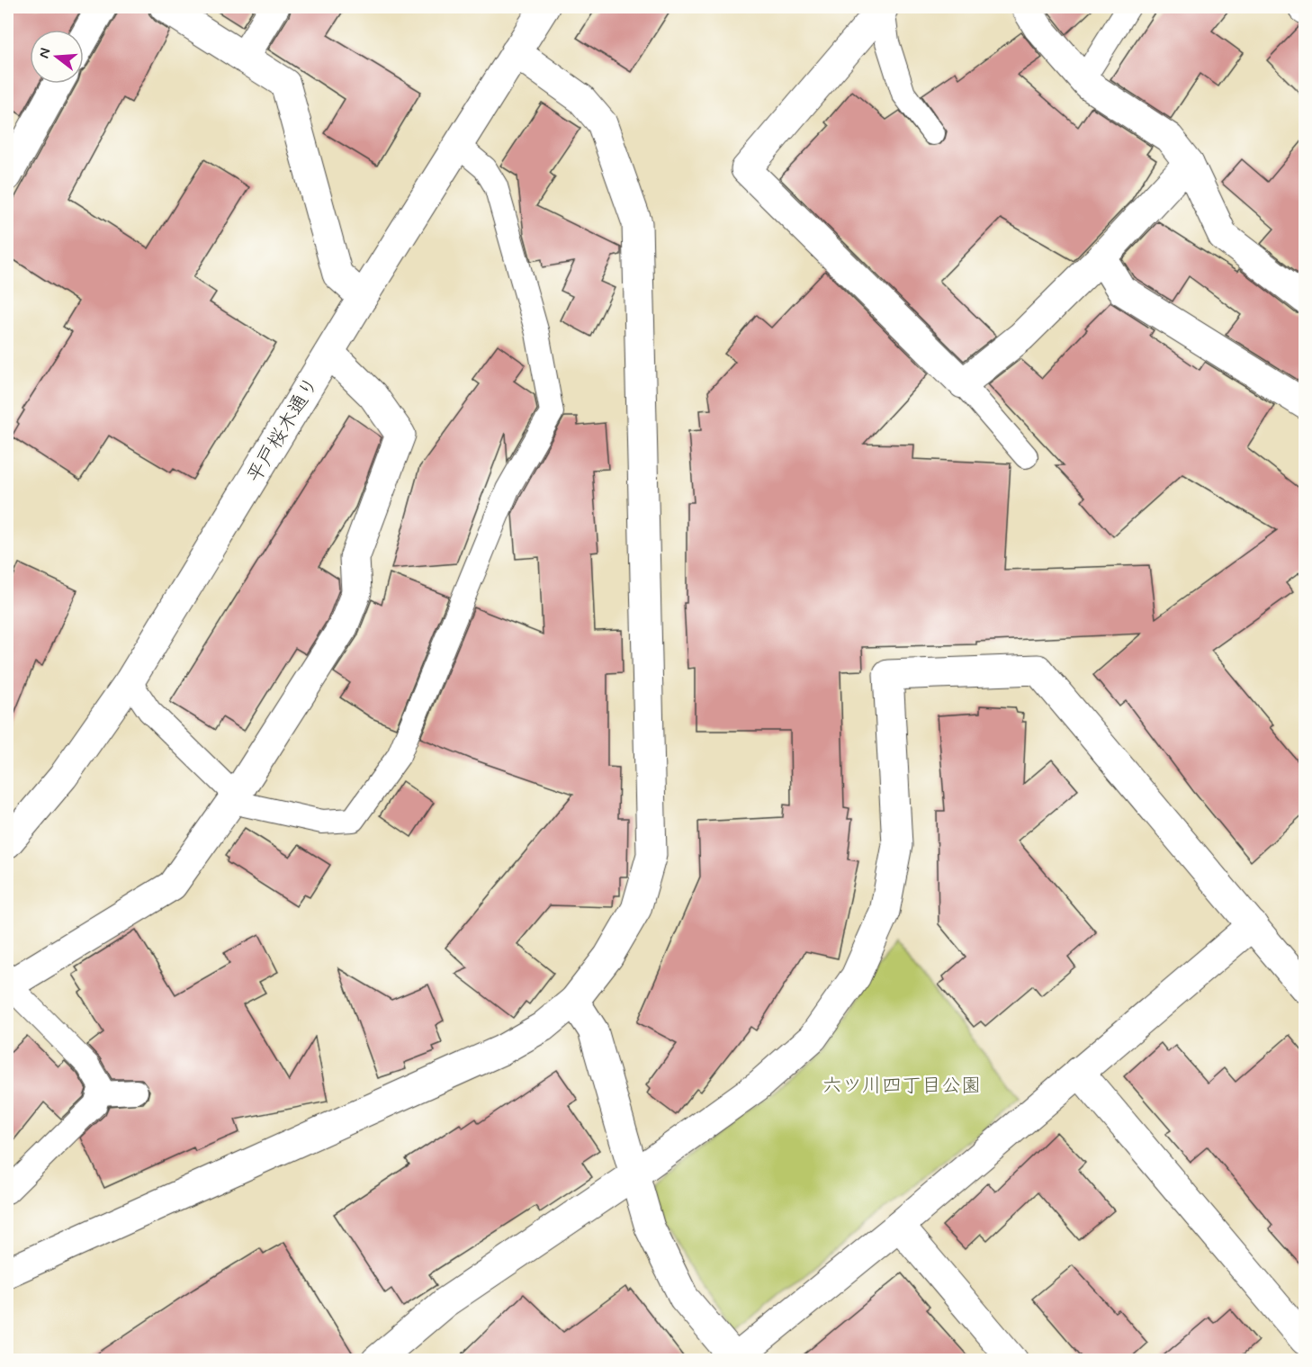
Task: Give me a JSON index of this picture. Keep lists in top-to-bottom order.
{
  "streets": {
    "street": ["平戸桜木通り"]
  },
  "parks": ["六ツ川四丁目公園"],
  "north": "left"
}
